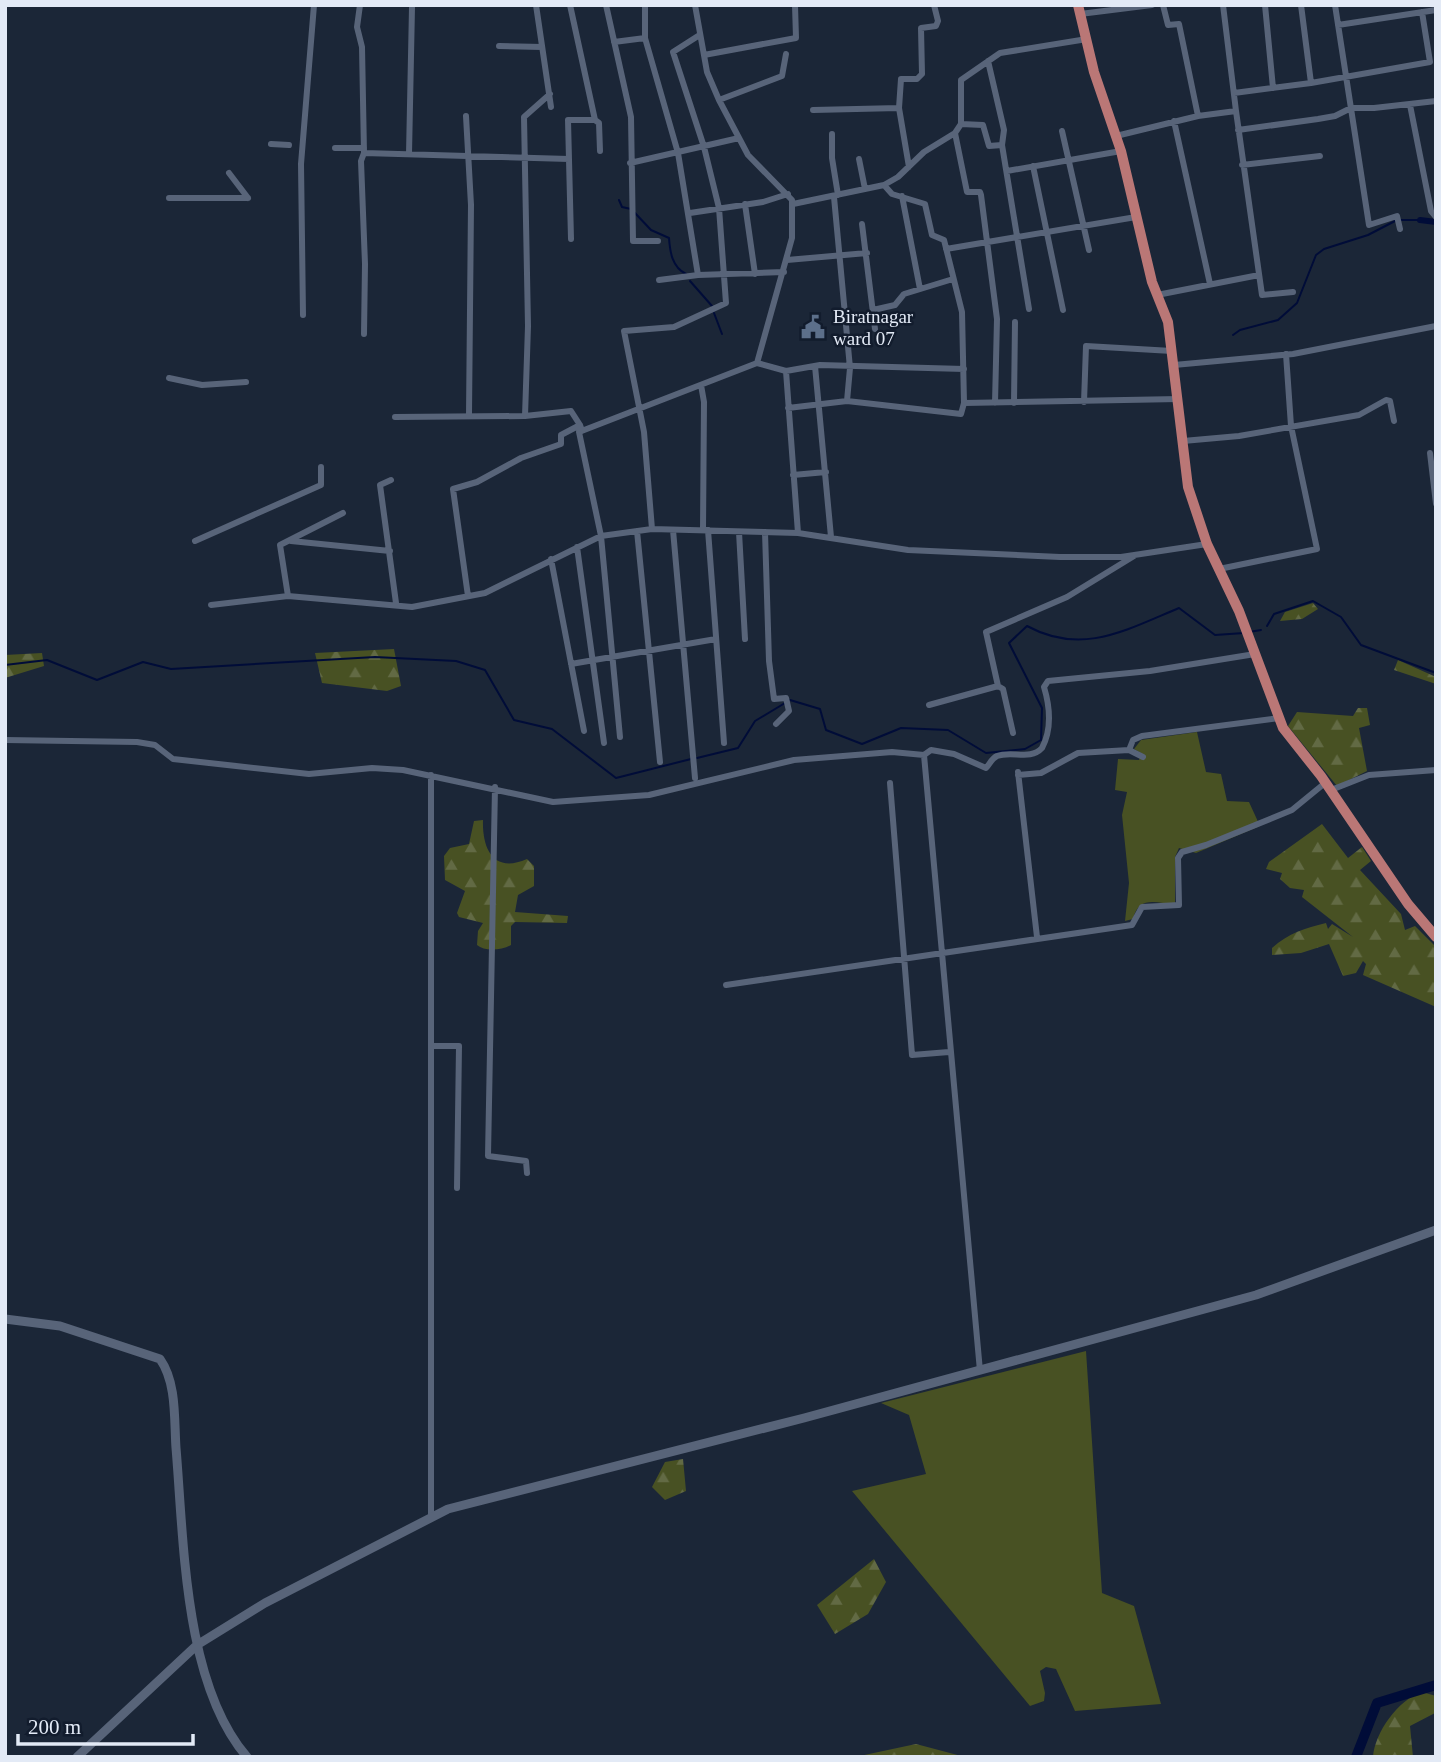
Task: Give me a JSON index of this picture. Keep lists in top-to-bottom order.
{
  "places": {
    "public building": ["Biratnagar ward 07"]
  },
  "scale_bar": "200 m"
}
